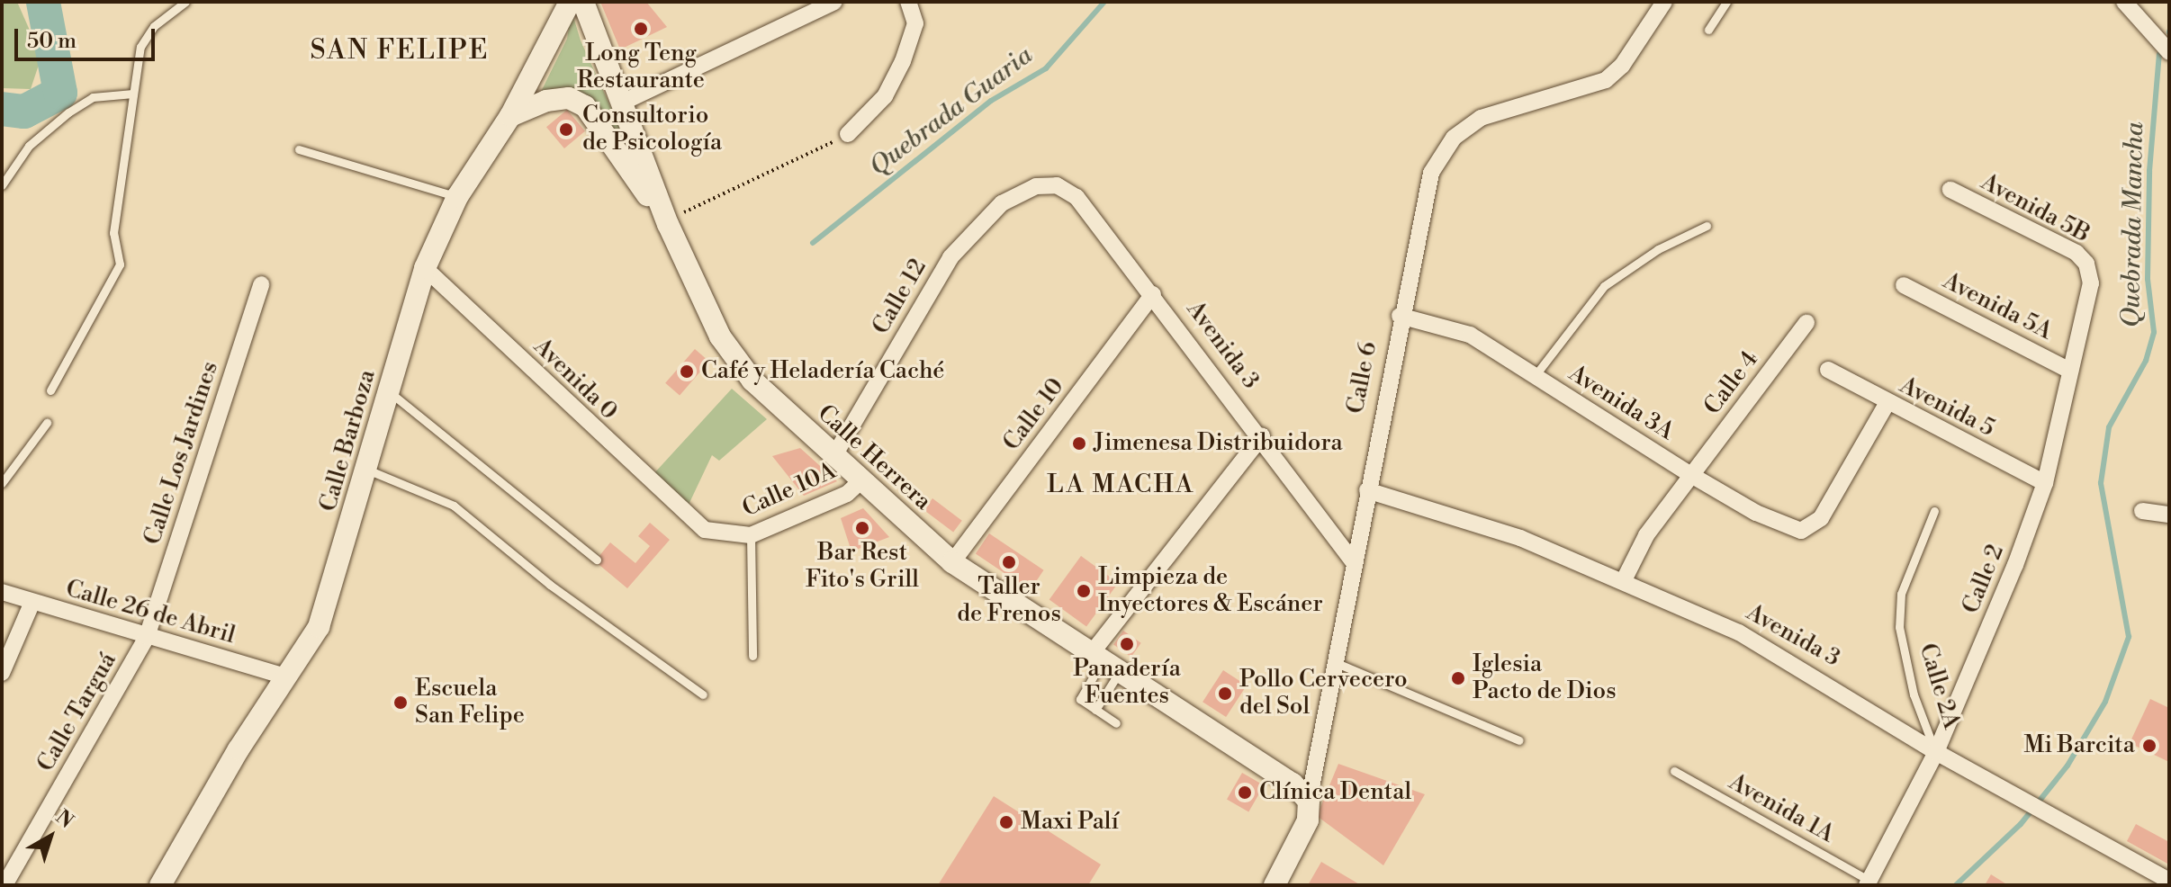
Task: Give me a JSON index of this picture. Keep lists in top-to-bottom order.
{
  "streets": {
    "street": [
      "Avenida 5B",
      "Calle 12",
      "Avenida 5A",
      "Avenida 3",
      "Calle 6",
      "Avenida 0",
      "Calle 4",
      "Avenida 3A",
      "Avenida 5",
      "Calle 10",
      "Calle Barboza",
      "Calle Los Jardines",
      "Calle Herrera",
      "Calle 10A",
      "Calle 2",
      "Calle 26 de Abril",
      "Calle Targuá"
    ],
    "lane": ["Calle 2A", "Avenida 1A"]
  },
  "crossings": [
    ["Avenida 5B", "Calle 2"],
    ["Calle 12", "Avenida 3"],
    ["Calle 12", "Calle Herrera"],
    ["Avenida 5A", "Calle 2"],
    ["Avenida 3", "Calle 6"],
    ["Avenida 3", "Calle 4"],
    ["Avenida 3", "Calle 10"],
    ["Avenida 3", "Calle 2"],
    ["Avenida 3", "Calle 2A"],
    ["Calle 6", "Avenida 3A"],
    ["Calle 6", "Calle Herrera"],
    ["Avenida 0", "Calle Barboza"],
    ["Avenida 0", "Calle 10A"],
    ["Calle 4", "Avenida 3A"],
    ["Avenida 3A", "Avenida 5"],
    ["Avenida 5", "Calle 2"],
    ["Calle 10", "Calle Herrera"],
    ["Calle Barboza", "Calle 26 de Abril"],
    ["Calle Los Jardines", "Calle 26 de Abril"],
    ["Calle Los Jardines", "Calle Targuá"],
    ["Calle Herrera", "Calle 10A"],
    ["Calle 2", "Calle 2A"],
    ["Calle 2", "Avenida 1A"],
    ["Calle 26 de Abril", "Calle Targuá"]
  ],
  "districts": ["SAN FELIPE", "LA MACHA"],
  "water": ["Quebrada Guaria", "Quebrada Mancha"],
  "places": [
    "Long Teng Restaurante",
    "Consultorio de Psicología",
    "Café y Heladería Caché",
    "Jimenesa Distribuidora",
    "Bar Rest Fito's Grill",
    "Taller de Frenos",
    "Limpieza de Inyectores & Escáner",
    "Panadería Fuentes",
    "Iglesia Pacto de Dios",
    "Pollo Cervecero del Sol",
    "Escuela San Felipe",
    "Mi Barcita",
    "Clínica Dental",
    "Maxi Palí"
  ],
  "scale_bar": "50 m",
  "north": "top right"
}
